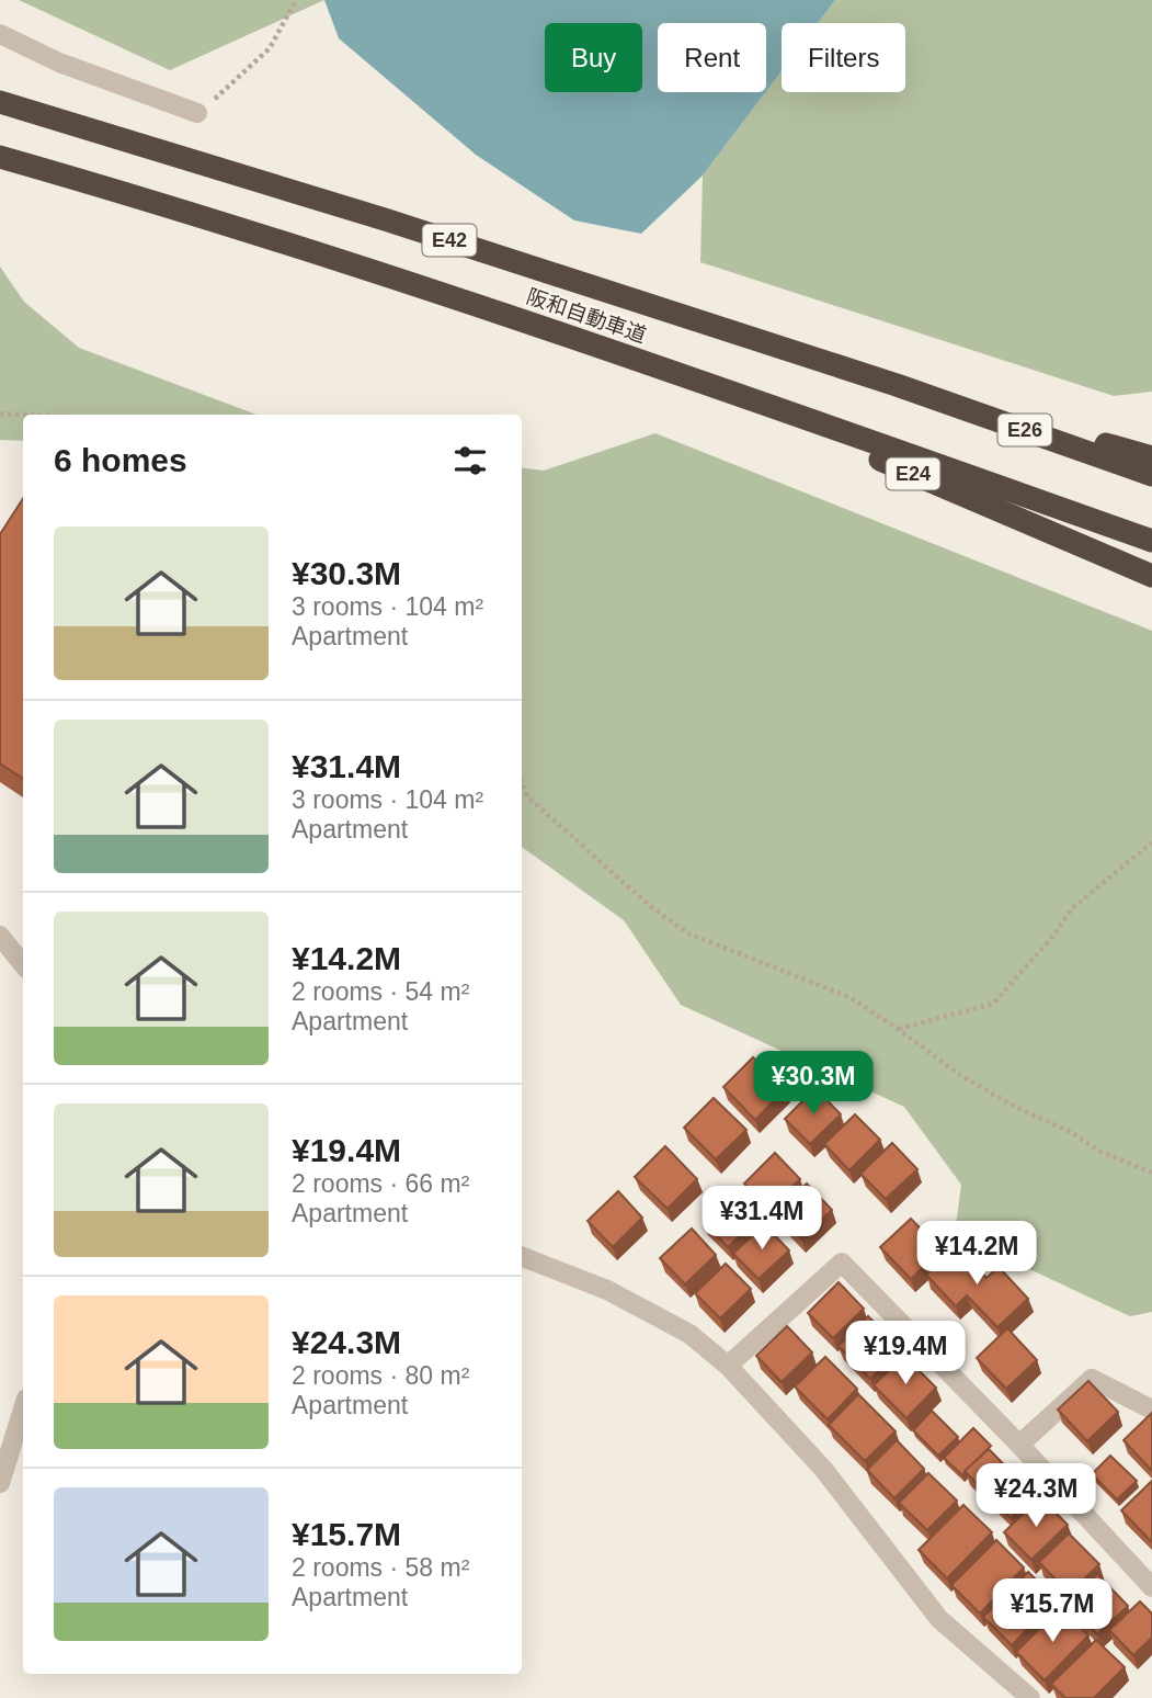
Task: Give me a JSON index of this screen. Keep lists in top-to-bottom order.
{
  "streets": {
    "highway": [
      "E42",
      "阪和自動車道",
      "E26",
      "E24"
    ]
  },
  "crossings": [
    ["阪和自動車道", "E24"]
  ],
  "page": {
    "chip": ["Buy", "Rent", "Filters"],
    "heading": "6 homes",
    "list": [
      {
        "name": "¥30.3M",
        "note": "3 rooms · 104 m² · Apartment"
      },
      {
        "name": "¥31.4M",
        "note": "3 rooms · 104 m² · Apartment"
      },
      {
        "name": "¥14.2M",
        "note": "2 rooms · 54 m² · Apartment"
      },
      {
        "name": "¥19.4M",
        "note": "2 rooms · 66 m² · Apartment"
      },
      {
        "name": "¥24.3M",
        "note": "2 rooms · 80 m² · Apartment"
      },
      {
        "name": "¥15.7M",
        "note": "2 rooms · 58 m² · Apartment"
      }
    ],
    "price": [
      "¥30.3M",
      "¥31.4M",
      "¥14.2M",
      "¥19.4M",
      "¥24.3M",
      "¥15.7M"
    ]
  }
}
